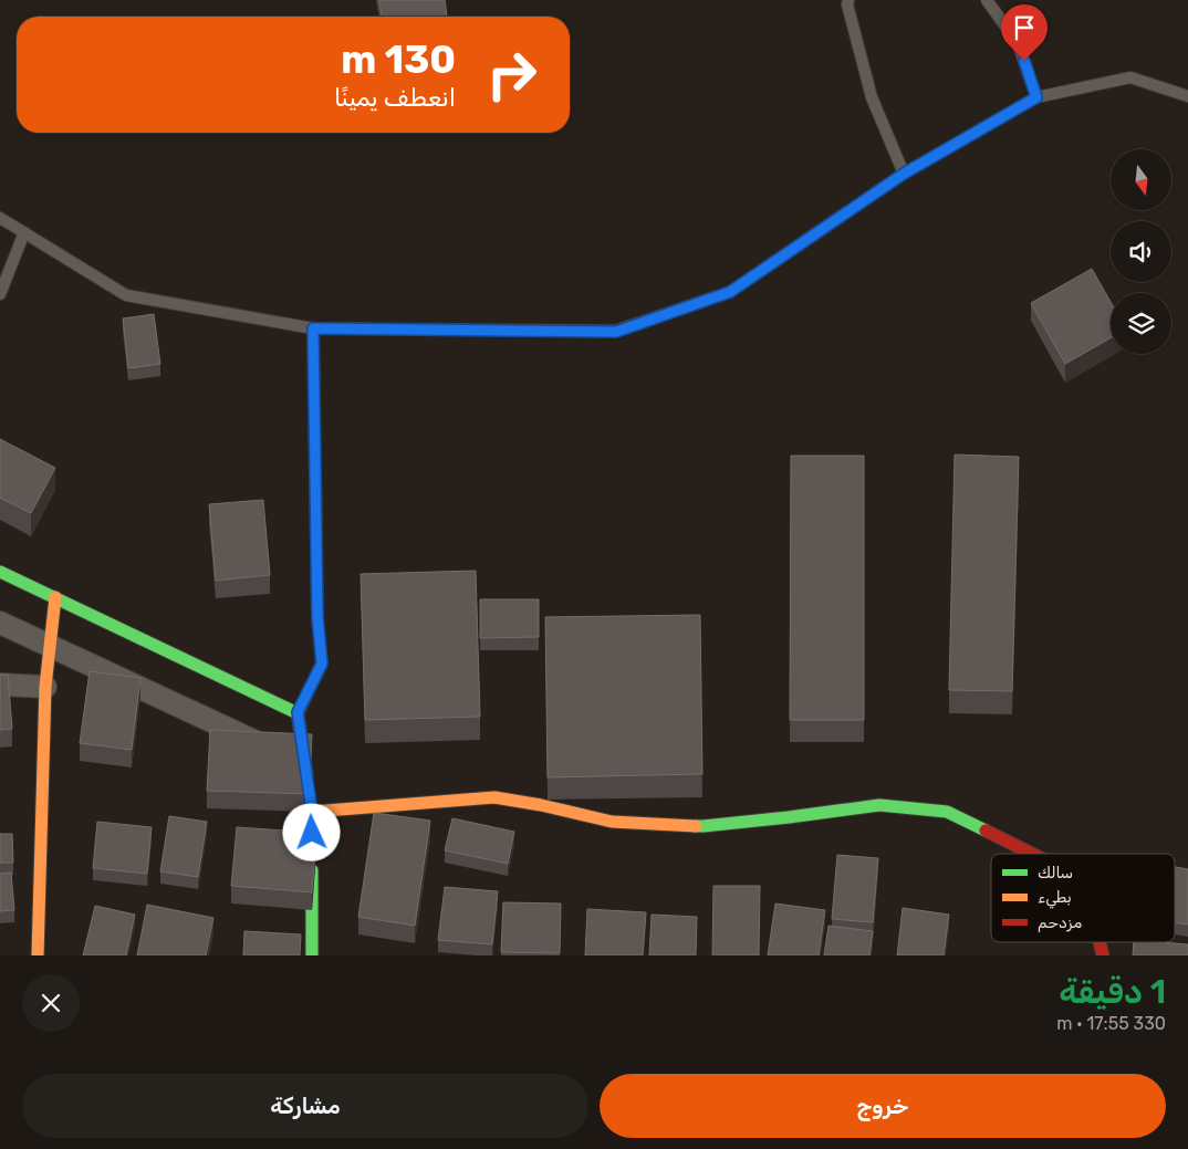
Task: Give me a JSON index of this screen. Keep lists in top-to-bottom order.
{
  "legend": ["سالك", "بطيء", "مزدحم"],
  "north": "bottom",
  "page": {
    "turn": ["130 m", "انعطف يمينًا"],
    "heading": ["1 دقيقة", "330 m · 17:55"],
    "buttons": ["خروج", "مشاركة"]
  }
}
